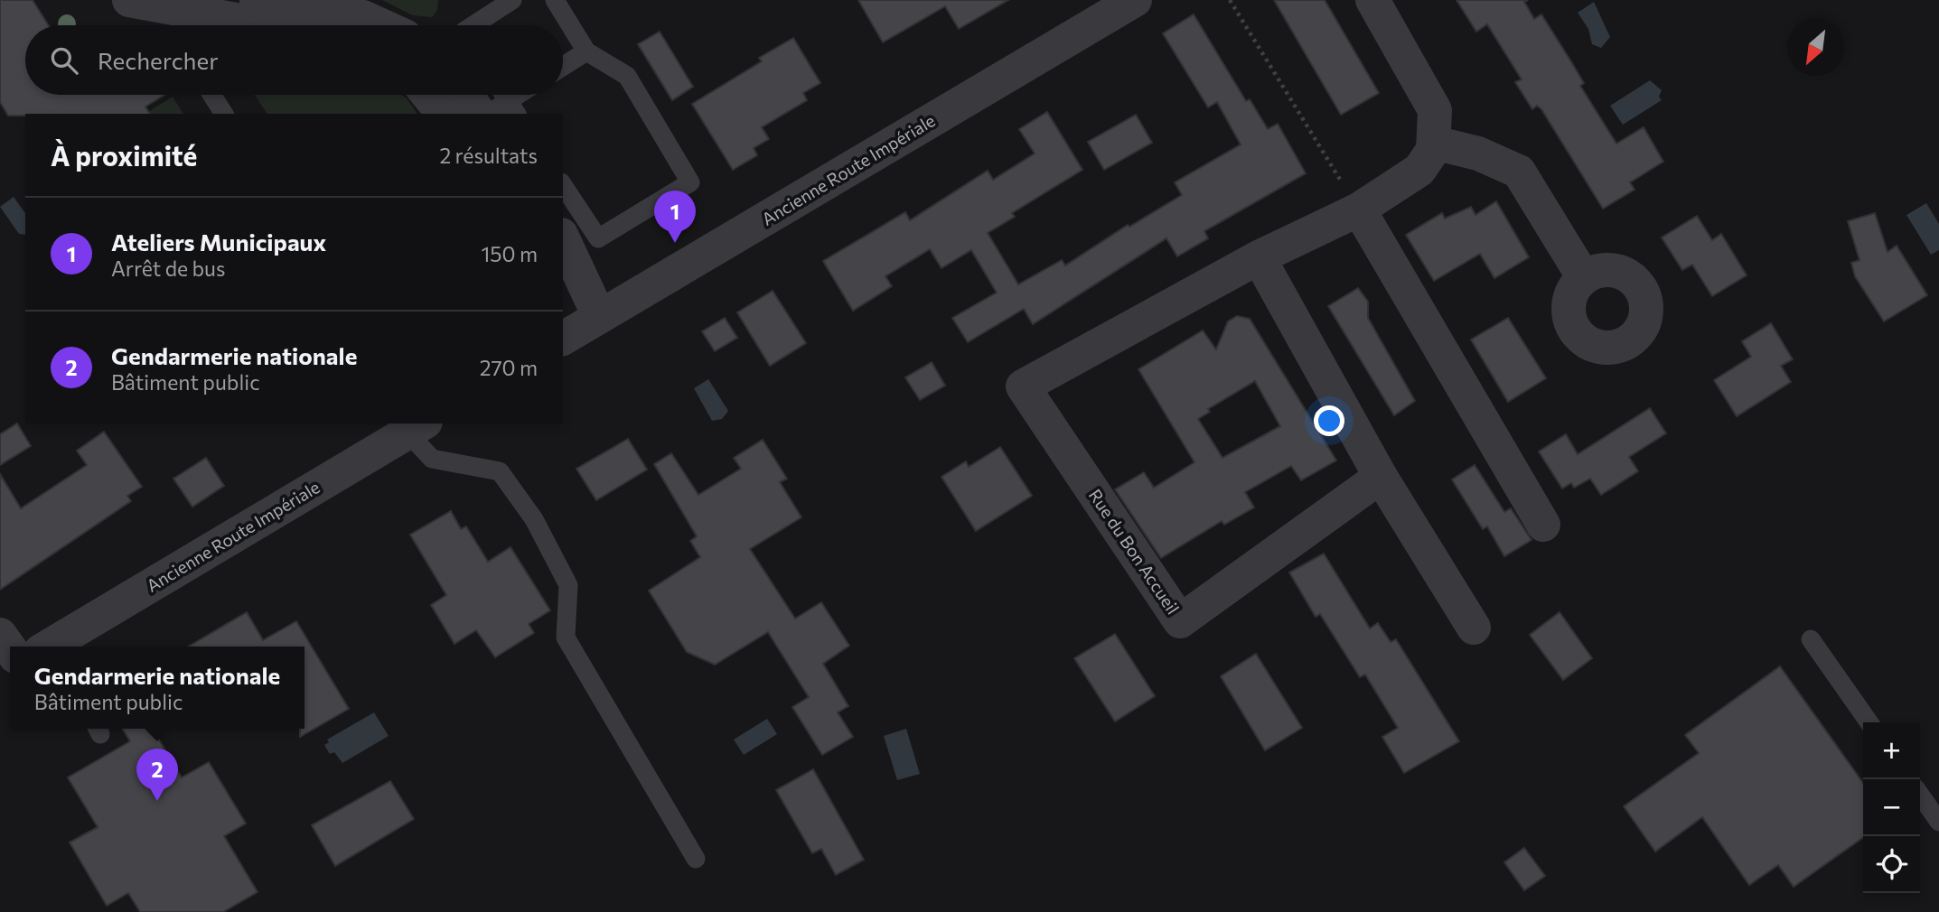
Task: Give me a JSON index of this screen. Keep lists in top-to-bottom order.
{
  "streets": {
    "street": ["Ancienne Route Impériale", "Rue du Bon Accueil"]
  },
  "north": "bottom left",
  "page": {
    "search": "Rechercher",
    "heading": ["À proximité", "2 résultats"],
    "pins": ["1", "2"],
    "list": [
      {
        "mark": "1",
        "name": "Ateliers Municipaux",
        "note": "Arrêt de bus",
        "value": "150 m"
      },
      {
        "mark": "2",
        "name": "Gendarmerie nationale",
        "note": "Bâtiment public",
        "value": "270 m"
      }
    ],
    "popup": ["Gendarmerie nationale", "Bâtiment public"],
    "map_buttons": ["+", "−"]
  }
}
